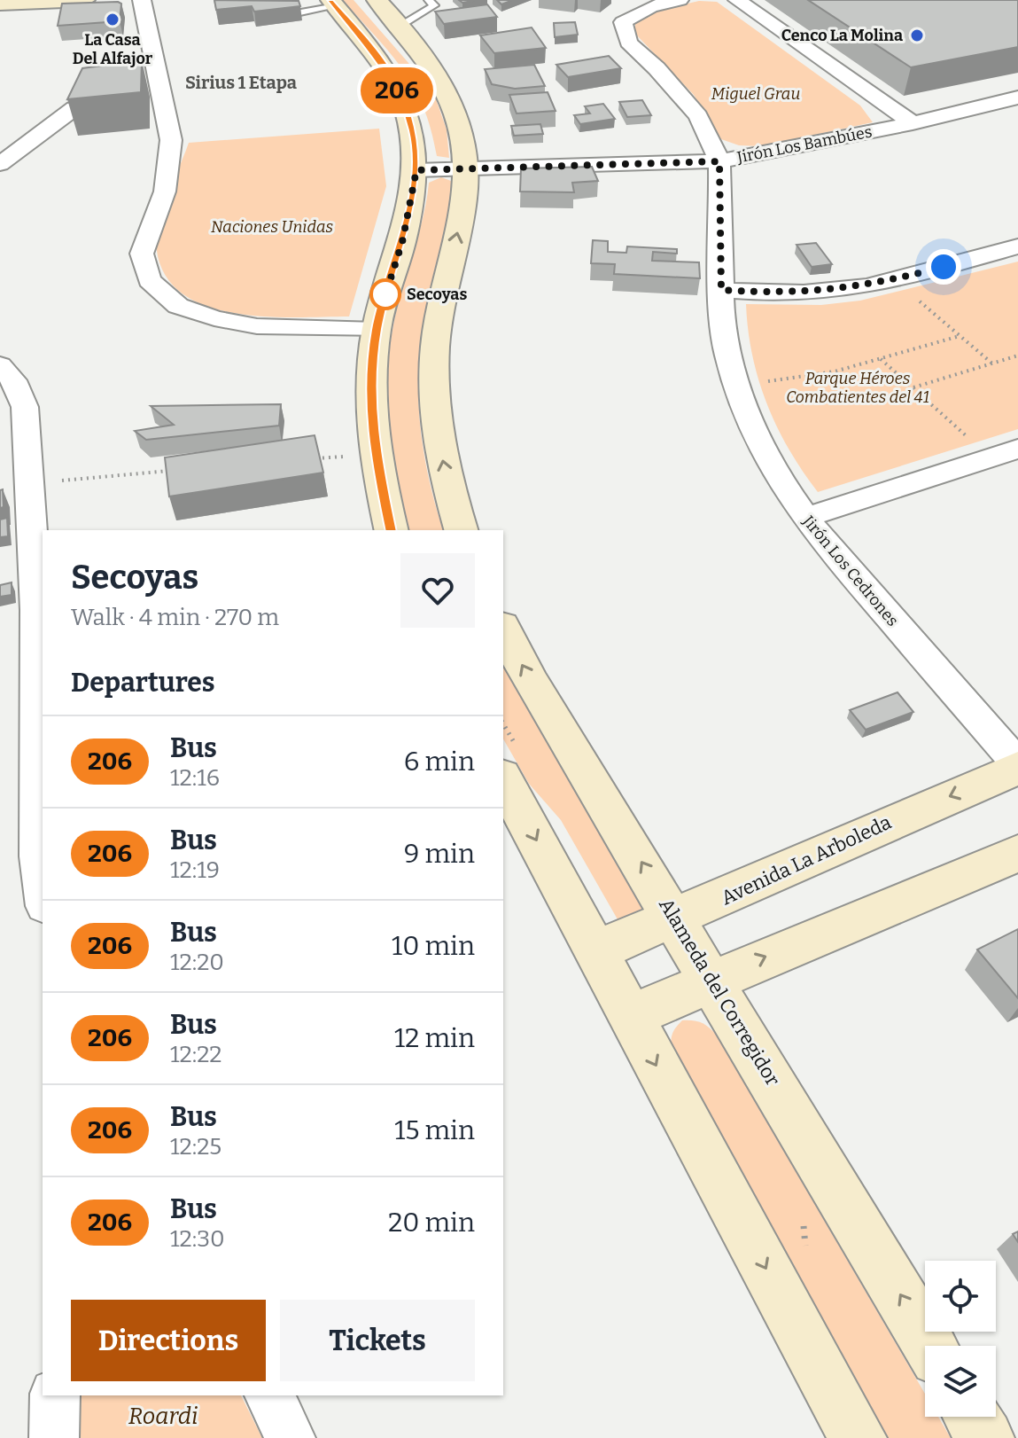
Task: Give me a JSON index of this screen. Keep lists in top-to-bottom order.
{
  "streets": {
    "main road": ["Avenida La Arboleda", "Alameda del Corregidor"],
    "street": ["Jirón Los Bambúes", "Jirón Los Cedrones"]
  },
  "crossings": [
    ["Jirón Los Bambúes", "Jirón Los Cedrones"],
    ["Jirón Los Cedrones", "Avenida La Arboleda"],
    ["Avenida La Arboleda", "Alameda del Corregidor"]
  ],
  "districts": ["Sirius 1 Etapa"],
  "parks": [
    "Miguel Grau",
    "Naciones Unidas",
    "Parque Héroes Combatientes del 41",
    "Roardi"
  ],
  "places": ["La Casa Del Alfajor", "Cenco La Molina", "Secoyas"],
  "lines": ["bus line 206"],
  "page": {
    "on_map": "206",
    "heading": [
      ["Secoyas", "Walk · 4 min · 270 m"],
      "Departures"
    ],
    "list": [
      {
        "mark": "206",
        "name": "Bus",
        "note": "12:16",
        "value": "6 min"
      },
      {
        "mark": "206",
        "name": "Bus",
        "note": "12:19",
        "value": "9 min"
      },
      {
        "mark": "206",
        "name": "Bus",
        "note": "12:20",
        "value": "10 min"
      },
      {
        "mark": "206",
        "name": "Bus",
        "note": "12:22",
        "value": "12 min"
      },
      {
        "mark": "206",
        "name": "Bus",
        "note": "12:25",
        "value": "15 min"
      },
      {
        "mark": "206",
        "name": "Bus",
        "note": "12:30",
        "value": "20 min"
      }
    ],
    "buttons": ["Directions", "Tickets"]
  }
}
